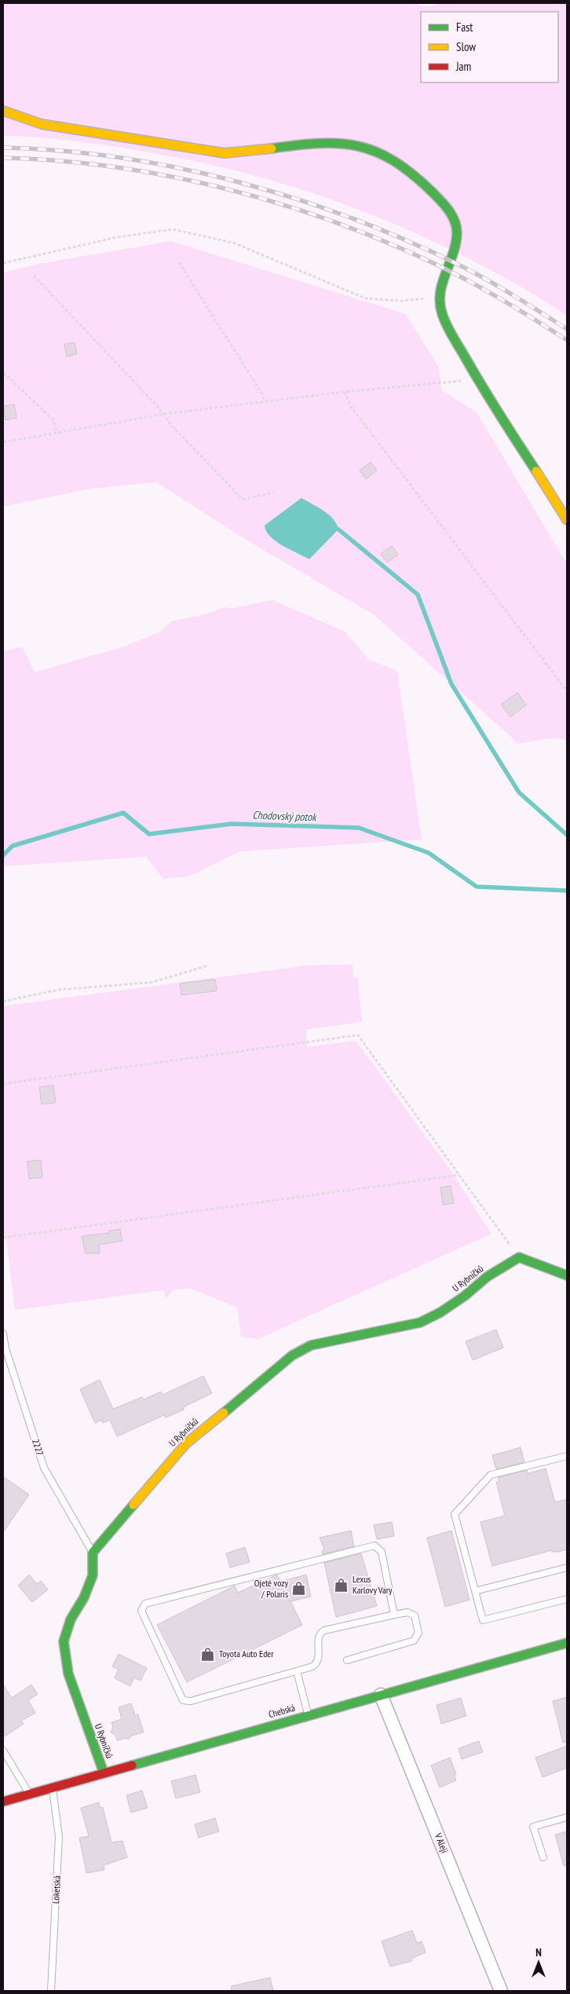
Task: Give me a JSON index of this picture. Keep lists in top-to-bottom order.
{
  "streets": {
    "street": ["U Rybníčků", "Chebská", "V Aleji"],
    "lane": ["2227", "Loketská"]
  },
  "crossings": [
    ["U Rybníčků", "2227"],
    ["U Rybníčků", "Chebská"],
    ["Chebská", "V Aleji"],
    ["Chebská", "Loketská"]
  ],
  "water": ["Chodovský potok"],
  "places": {
    "shop": ["Lexus Karlovy Vary", "Ojeté vozy / Polaris", "Toyota Auto Eder"]
  },
  "legend": ["Fast", "Slow", "Jam"],
  "north": "top"
}
